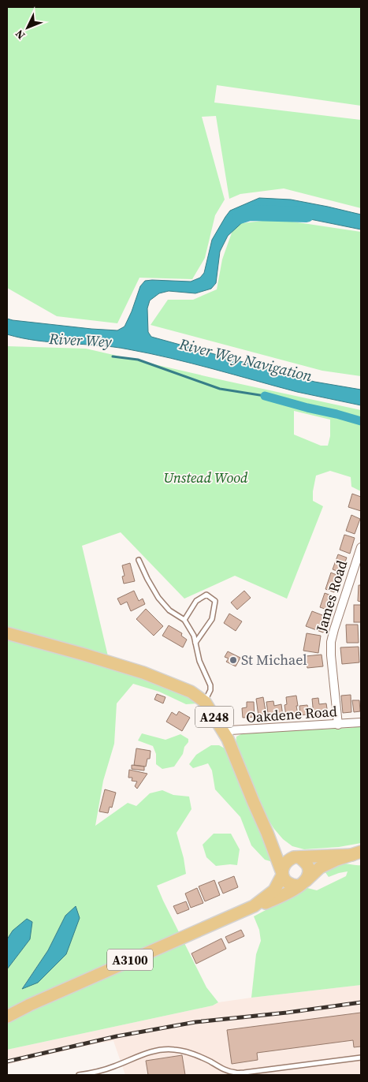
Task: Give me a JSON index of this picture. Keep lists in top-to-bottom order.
{
  "streets": {
    "main road": ["A248", "A3100"],
    "street": ["James Road", "Oakdene Road"]
  },
  "crossings": [
    ["James Road", "Oakdene Road"],
    ["Oakdene Road", "A248"],
    ["A248", "A3100"]
  ],
  "water": ["River Wey", "River Wey Navigation"],
  "parks": ["Unstead Wood"],
  "places": ["St Michael"],
  "north": "bottom left"
}
